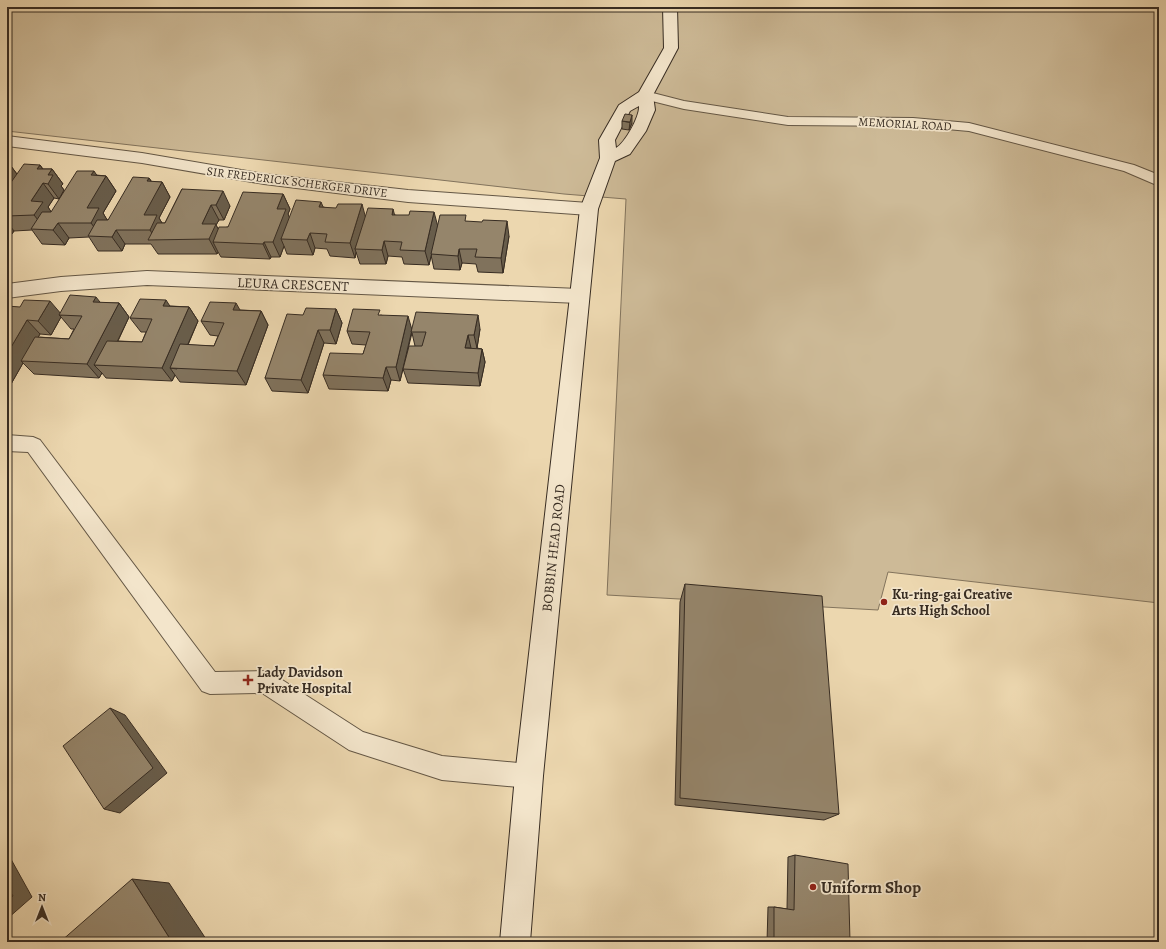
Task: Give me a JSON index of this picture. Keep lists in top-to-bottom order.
{
  "streets": {
    "main road": ["SIR FREDERICK SCHERGER DRIVE", "LEURA CRESCENT", "BOBBIN HEAD ROAD"],
    "lane": ["MEMORIAL ROAD"]
  },
  "crossings": [
    ["MEMORIAL ROAD", "BOBBIN HEAD ROAD"],
    ["SIR FREDERICK SCHERGER DRIVE", "BOBBIN HEAD ROAD"],
    ["LEURA CRESCENT", "BOBBIN HEAD ROAD"]
  ],
  "places": {
    "other": ["Ku-ring-gai Creative Arts High School", "Uniform Shop"],
    "health": ["Lady Davidson Private Hospital"]
  },
  "north": "top"
}
